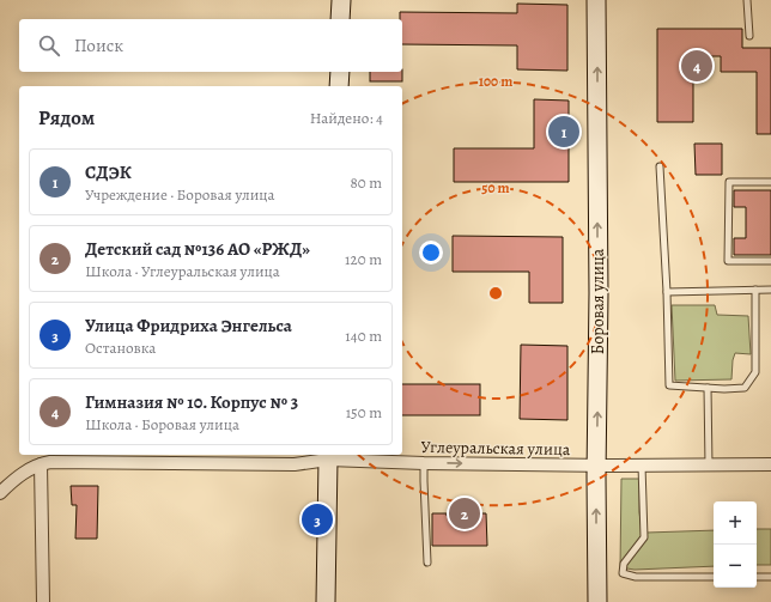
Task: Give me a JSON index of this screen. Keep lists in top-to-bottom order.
{
  "streets": {
    "main road": ["Боровая улица"],
    "street": ["Углеуральская улица"]
  },
  "crossings": [
    ["Боровая улица", "Углеуральская улица"]
  ],
  "one_way": ["Боровая улица"],
  "page": {
    "search": "Поиск",
    "pins": [
      "4",
      "1",
      "2",
      "3"
    ],
    "heading": ["Рядом", "Найдено: 4"],
    "list": [
      {
        "mark": "1",
        "name": "СДЭК",
        "note": "Учреждение · Боровая улица",
        "value": "80 m"
      },
      {
        "mark": "2",
        "name": "Детский сад №136 АО «РЖД»",
        "note": "Школа · Углеуральская улица",
        "value": "120 m"
      },
      {
        "mark": "3",
        "name": "Улица Фридриха Энгельса",
        "note": "Остановка",
        "value": "140 m"
      },
      {
        "mark": "4",
        "name": "Гимназия № 10. Корпус № 3",
        "note": "Школа · Боровая улица",
        "value": "150 m"
      }
    ],
    "map_buttons": ["+", "−"]
  },
  "rings": ["100 m", "50 m"]
}
